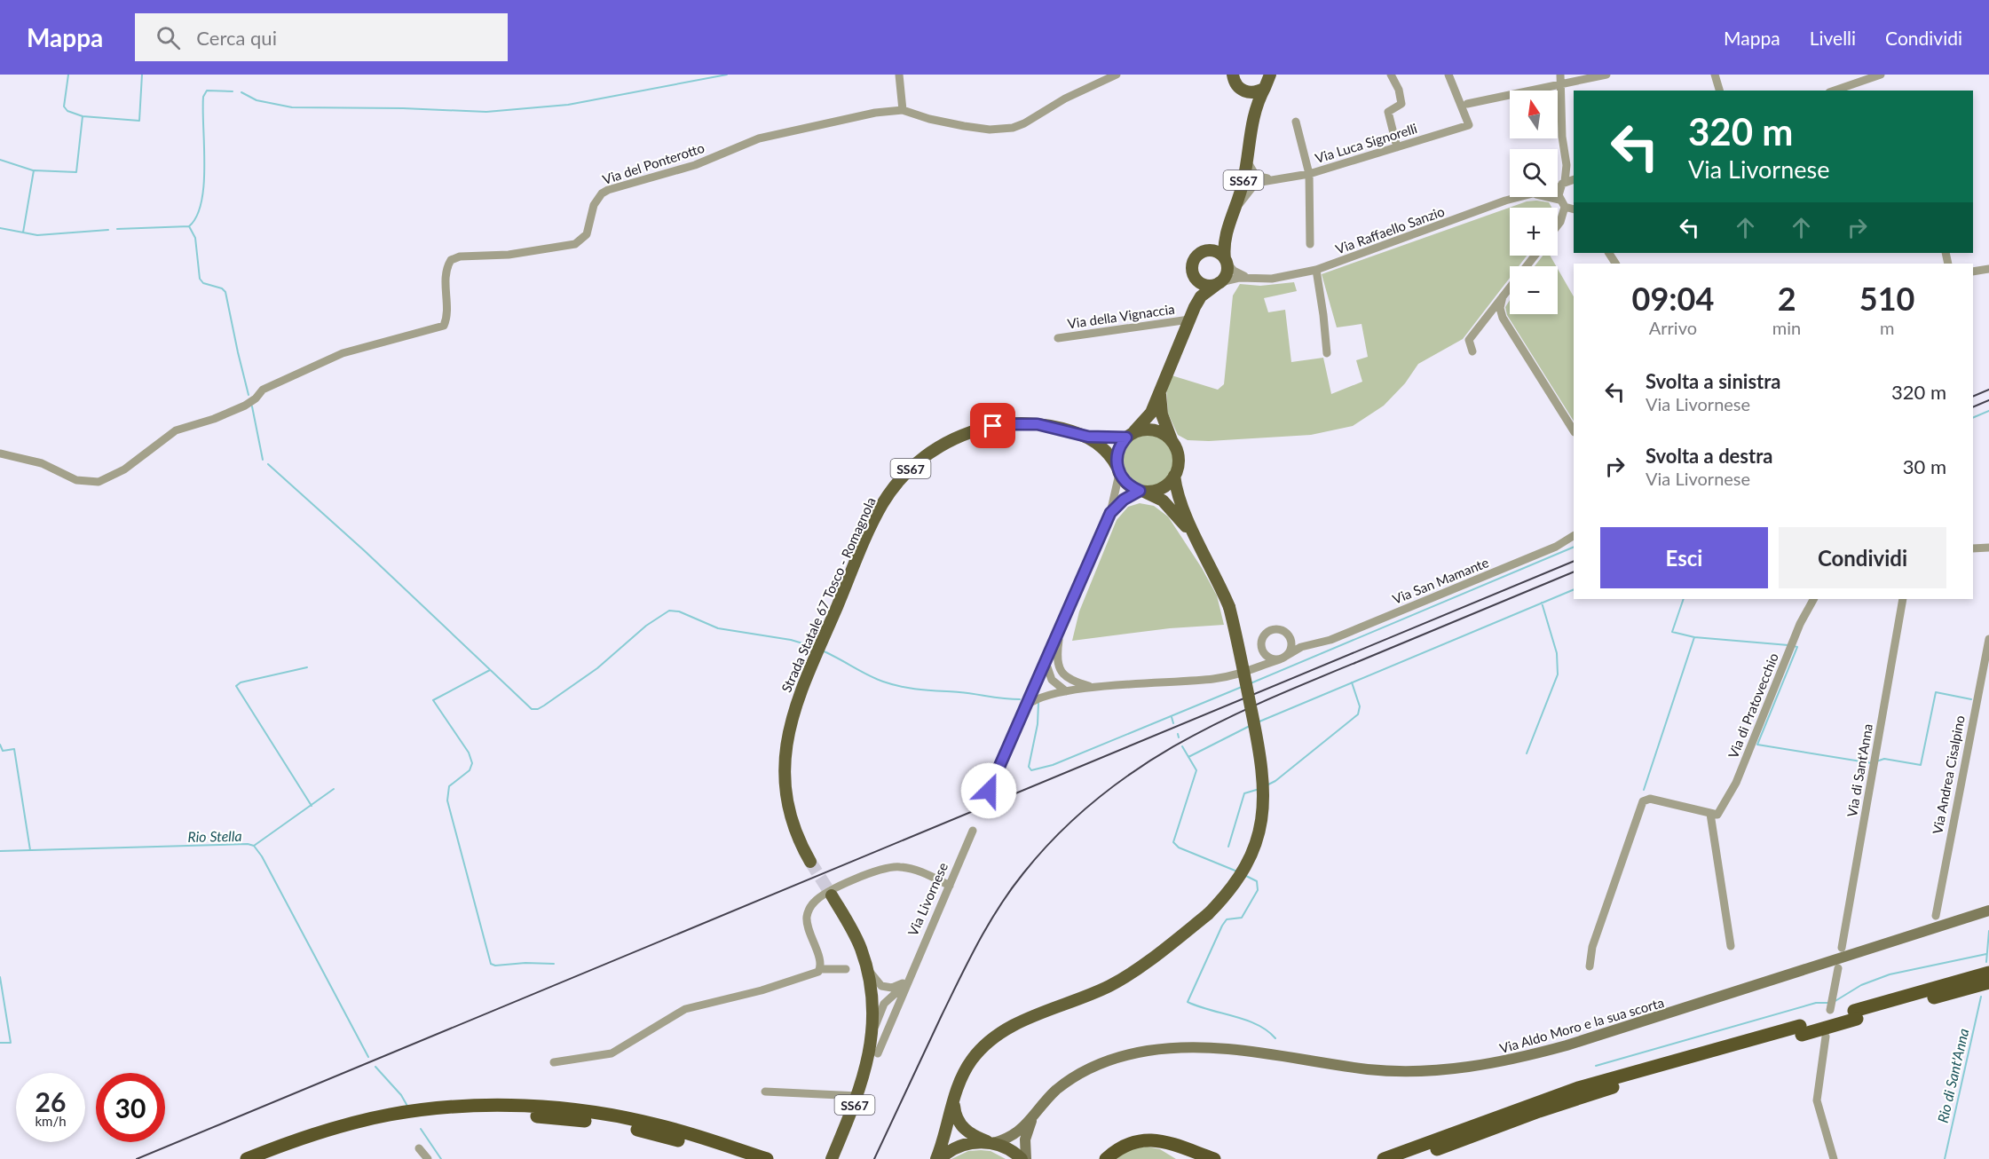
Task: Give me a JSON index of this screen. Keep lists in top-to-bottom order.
{
  "streets": {
    "main road": [
      "SS67",
      "Strada Statale 67 Tosco - Romagnola",
      "Via Livornese",
      "Via Aldo Moro e la sua scorta"
    ],
    "street": [
      "Via Luca Signorelli",
      "Via del Ponterotto",
      "Via Raffaello Sanzio",
      "Via della Vignaccia",
      "Via San Mamante",
      "Via di Pratovecchio",
      "Via di Sant'Anna",
      "Via Andrea Cisalpino"
    ]
  },
  "crossings": [
    ["SS67", "Via Raffaello Sanzio"],
    ["SS67", "Via della Vignaccia"],
    ["SS67", "Strada Statale 67 Tosco - Romagnola"],
    ["SS67", "Via Livornese"]
  ],
  "water": ["Rio Stella", "Rio di Sant'Anna"],
  "north": "top",
  "page": {
    "header": "Mappa",
    "search": "Cerca qui",
    "nav": ["Mappa", "Livelli", "Condividi"],
    "map_buttons": ["+", "−"],
    "turn": ["320 m", "Via Livornese"],
    "eta": [
      "09:04",
      "Arrivo",
      "2",
      "min",
      "510",
      "m"
    ],
    "list": [
      {
        "name": "Svolta a sinistra",
        "note": "Via Livornese",
        "value": "320 m"
      },
      {
        "name": "Svolta a destra",
        "note": "Via Livornese",
        "value": "30 m"
      }
    ],
    "buttons": ["Esci", "Condividi"],
    "speed": "26 km/h",
    "limit": "30"
  }
}
